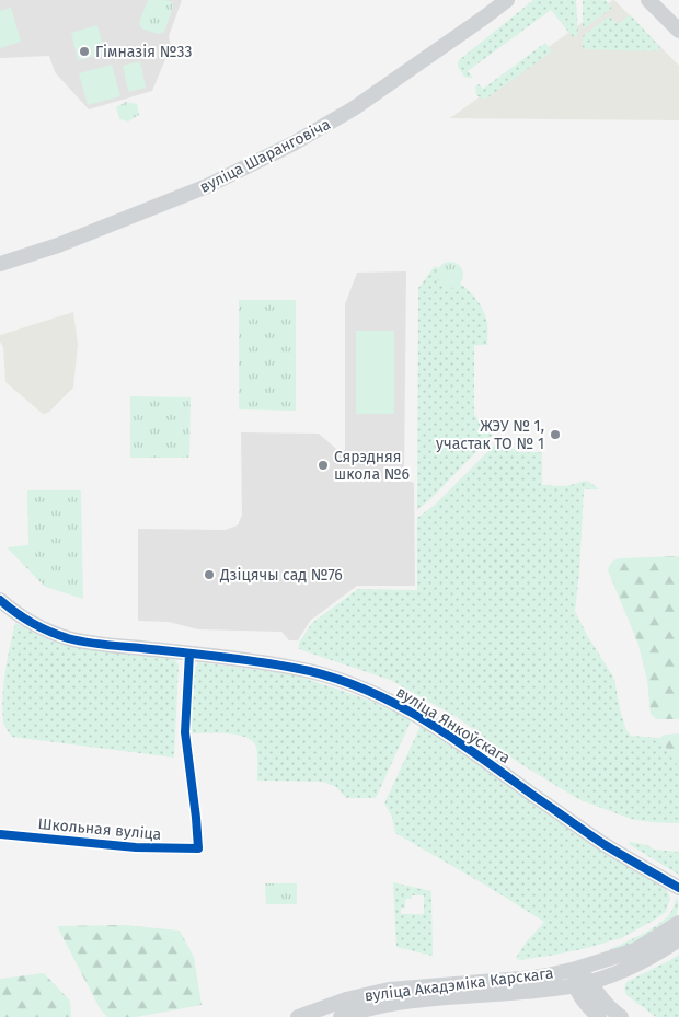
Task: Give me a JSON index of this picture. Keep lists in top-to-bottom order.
{
  "streets": {
    "main road": ["вуліца Шаранговіча", "вуліца Янкоўскага", "вуліца Акадэміка Карскага"],
    "street": ["Школьная вуліца"]
  },
  "crossings": [
    ["вуліца Янкоўскага", "Школьная вуліца"]
  ],
  "places": [
    "Гімназія №33",
    "ЖЭУ № 1, участак ТО № 1",
    "Сярэдняя школа №6",
    "Дзіцячы сад №76"
  ]
}
